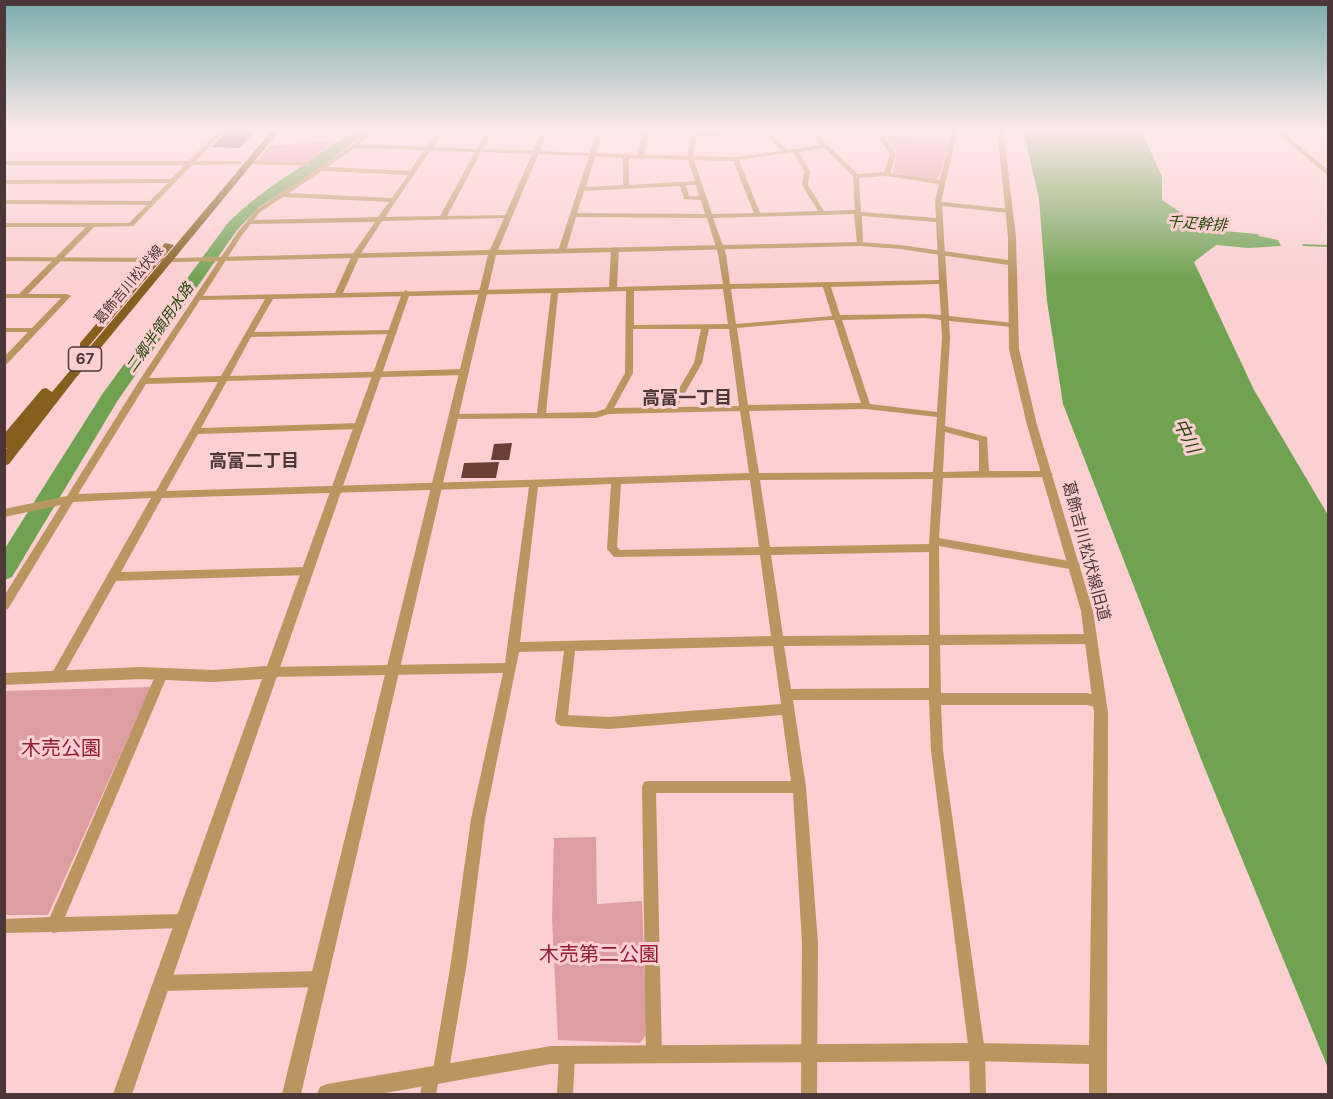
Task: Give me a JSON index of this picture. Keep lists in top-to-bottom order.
{
  "streets": {
    "main road": ["葛飾吉川松伏線", "67"],
    "street": ["葛飾吉川松伏線旧道"]
  },
  "districts": ["高富一丁目", "高富二丁目"],
  "water": ["千疋幹排", "二郷半領用水路", "中川"],
  "parks": ["木売公園", "木売第二公園"]
}
